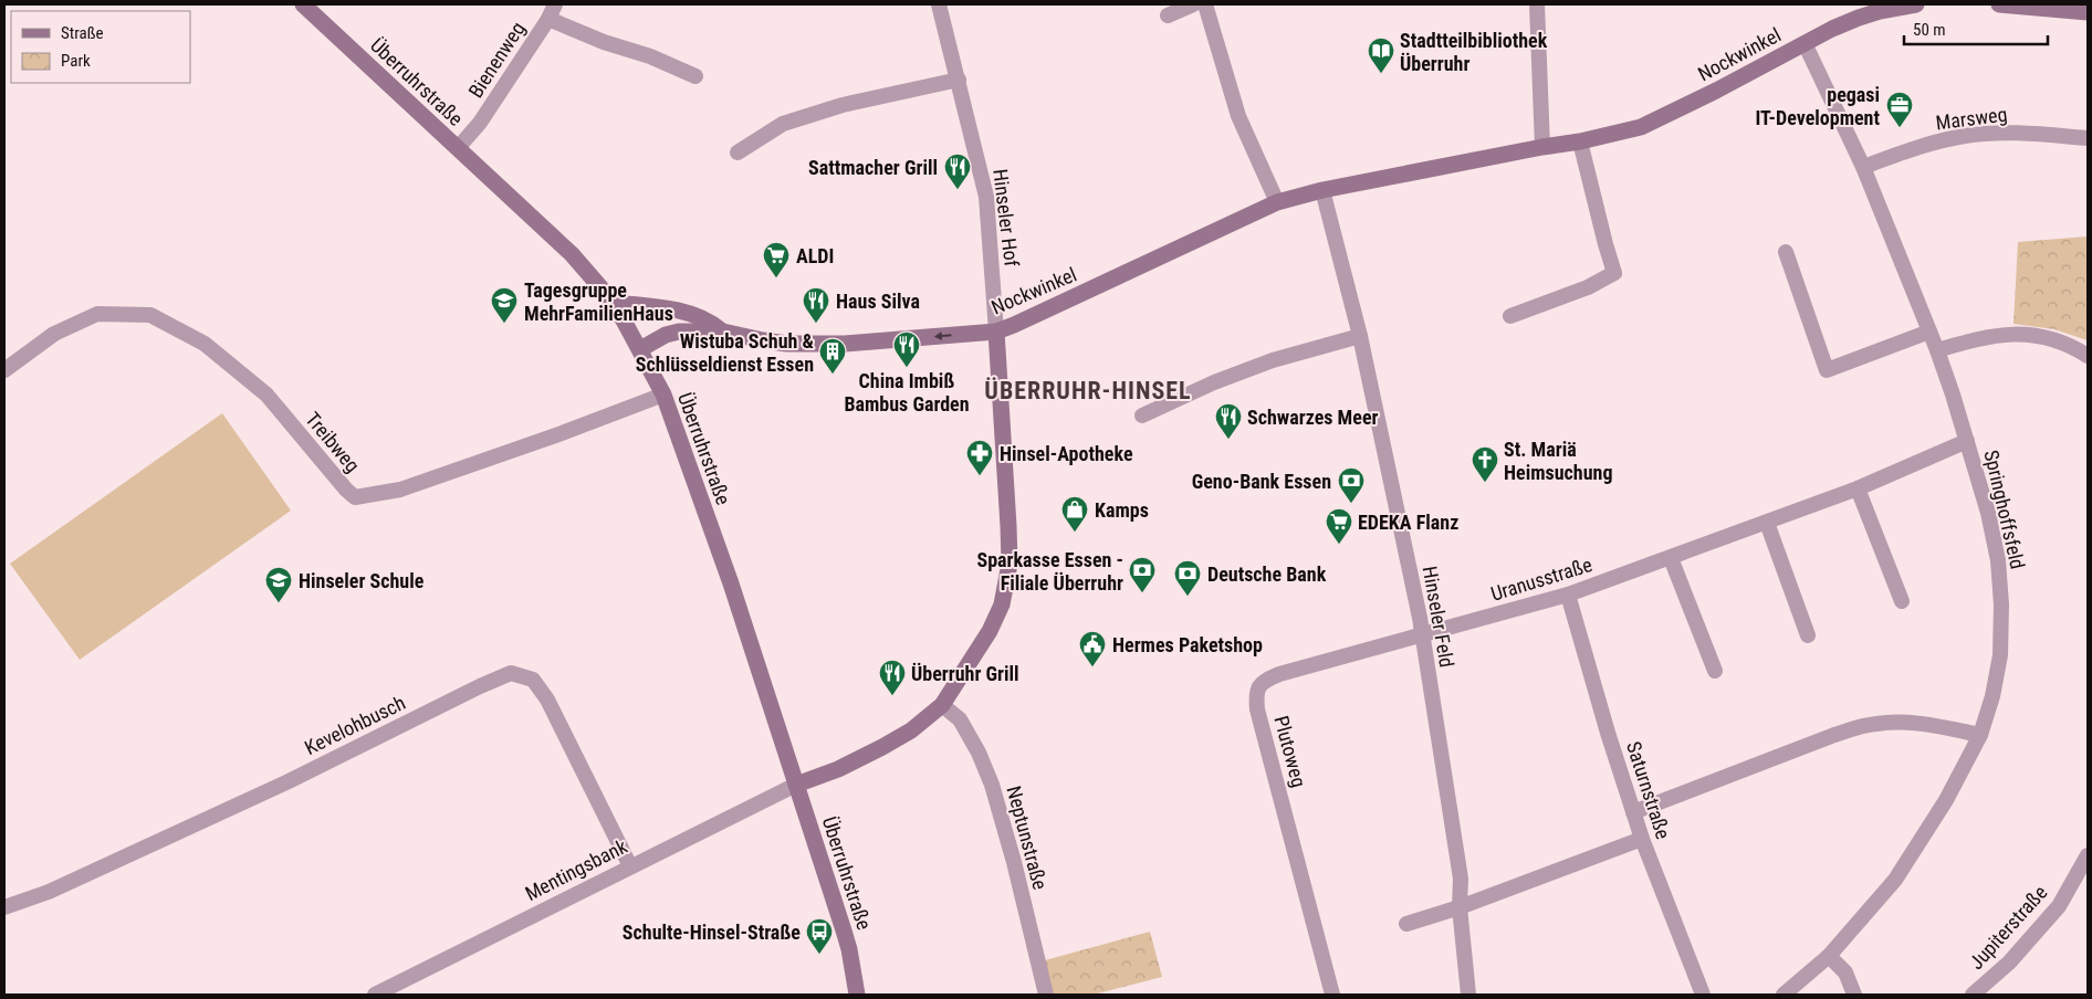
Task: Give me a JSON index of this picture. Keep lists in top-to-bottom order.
{
  "streets": {
    "street": [
      "Nockwinkel",
      "Bienenweg",
      "Überruhrstraße",
      "Marsweg",
      "Hinseler Hof",
      "Treibweg",
      "Springhoffsfeld",
      "Uranusstraße",
      "Hinseler Feld",
      "Kevelohbusch",
      "Plutoweg",
      "Saturnstraße",
      "Neptunstraße",
      "Mentingsbank",
      "Jupiterstraße"
    ]
  },
  "crossings": [
    ["Nockwinkel", "Überruhrstraße"],
    ["Nockwinkel", "Hinseler Hof"],
    ["Nockwinkel", "Springhoffsfeld"],
    ["Nockwinkel", "Hinseler Feld"],
    ["Bienenweg", "Überruhrstraße"],
    ["Überruhrstraße", "Treibweg"],
    ["Überruhrstraße", "Mentingsbank"],
    ["Marsweg", "Springhoffsfeld"],
    ["Springhoffsfeld", "Uranusstraße"],
    ["Uranusstraße", "Hinseler Feld"],
    ["Uranusstraße", "Plutoweg"],
    ["Uranusstraße", "Saturnstraße"],
    ["Hinseler Feld", "Plutoweg"],
    ["Kevelohbusch", "Mentingsbank"]
  ],
  "districts": ["ÜBERRUHR-HINSEL"],
  "places": {
    "library": ["Stadtteilbibliothek Überruhr"],
    "office": ["pegasi IT-Development"],
    "restaurant": [
      "Sattmacher Grill",
      "Haus Silva",
      "China Imbiß Bambus Garden",
      "Schwarzes Meer",
      "Überruhr Grill"
    ],
    "supermarket": ["ALDI", "EDEKA Flanz"],
    "school or university": ["Tagesgruppe MehrFamilienHaus", "Hinseler Schule"],
    "building": ["Wistuba Schuh & Schlüsseldienst Essen"],
    "pharmacy": ["Hinsel-Apotheke"],
    "church": ["St. Mariä Heimsuchung"],
    "bank": ["Geno-Bank Essen", "Sparkasse Essen - Filiale Überruhr", "Deutsche Bank"],
    "shop": ["Kamps"],
    "public building": ["Hermes Paketshop"],
    "bus stop": ["Schulte-Hinsel-Straße"]
  },
  "legend": ["Straße", "Park"],
  "scale_bar": "50 m"
}
